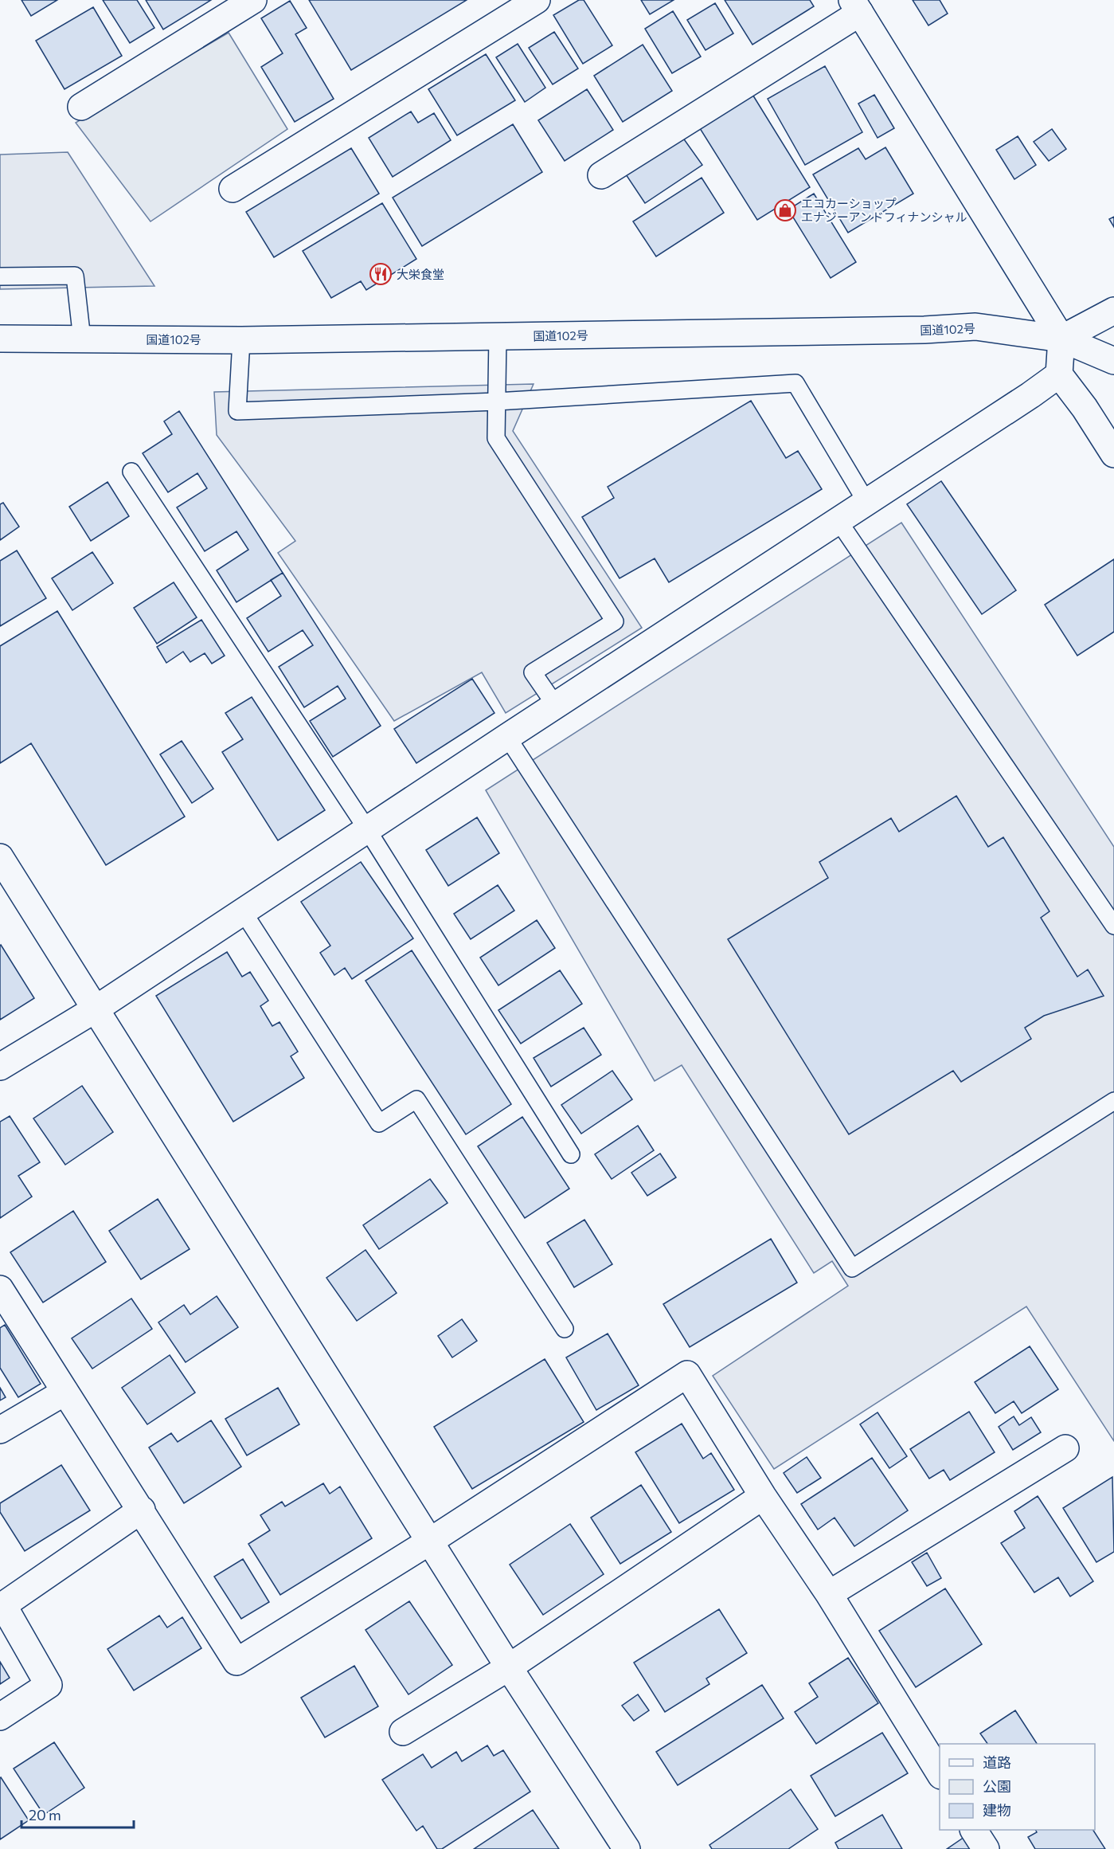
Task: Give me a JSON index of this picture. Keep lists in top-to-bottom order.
{
  "streets": {
    "main road": ["国道102号"]
  },
  "places": {
    "shop": ["エコカーショップ エナジーアンドフィナンシャル"],
    "restaurant": ["大栄食堂"]
  },
  "legend": ["道路", "公園", "建物"],
  "scale_bar": "20 m"
}
